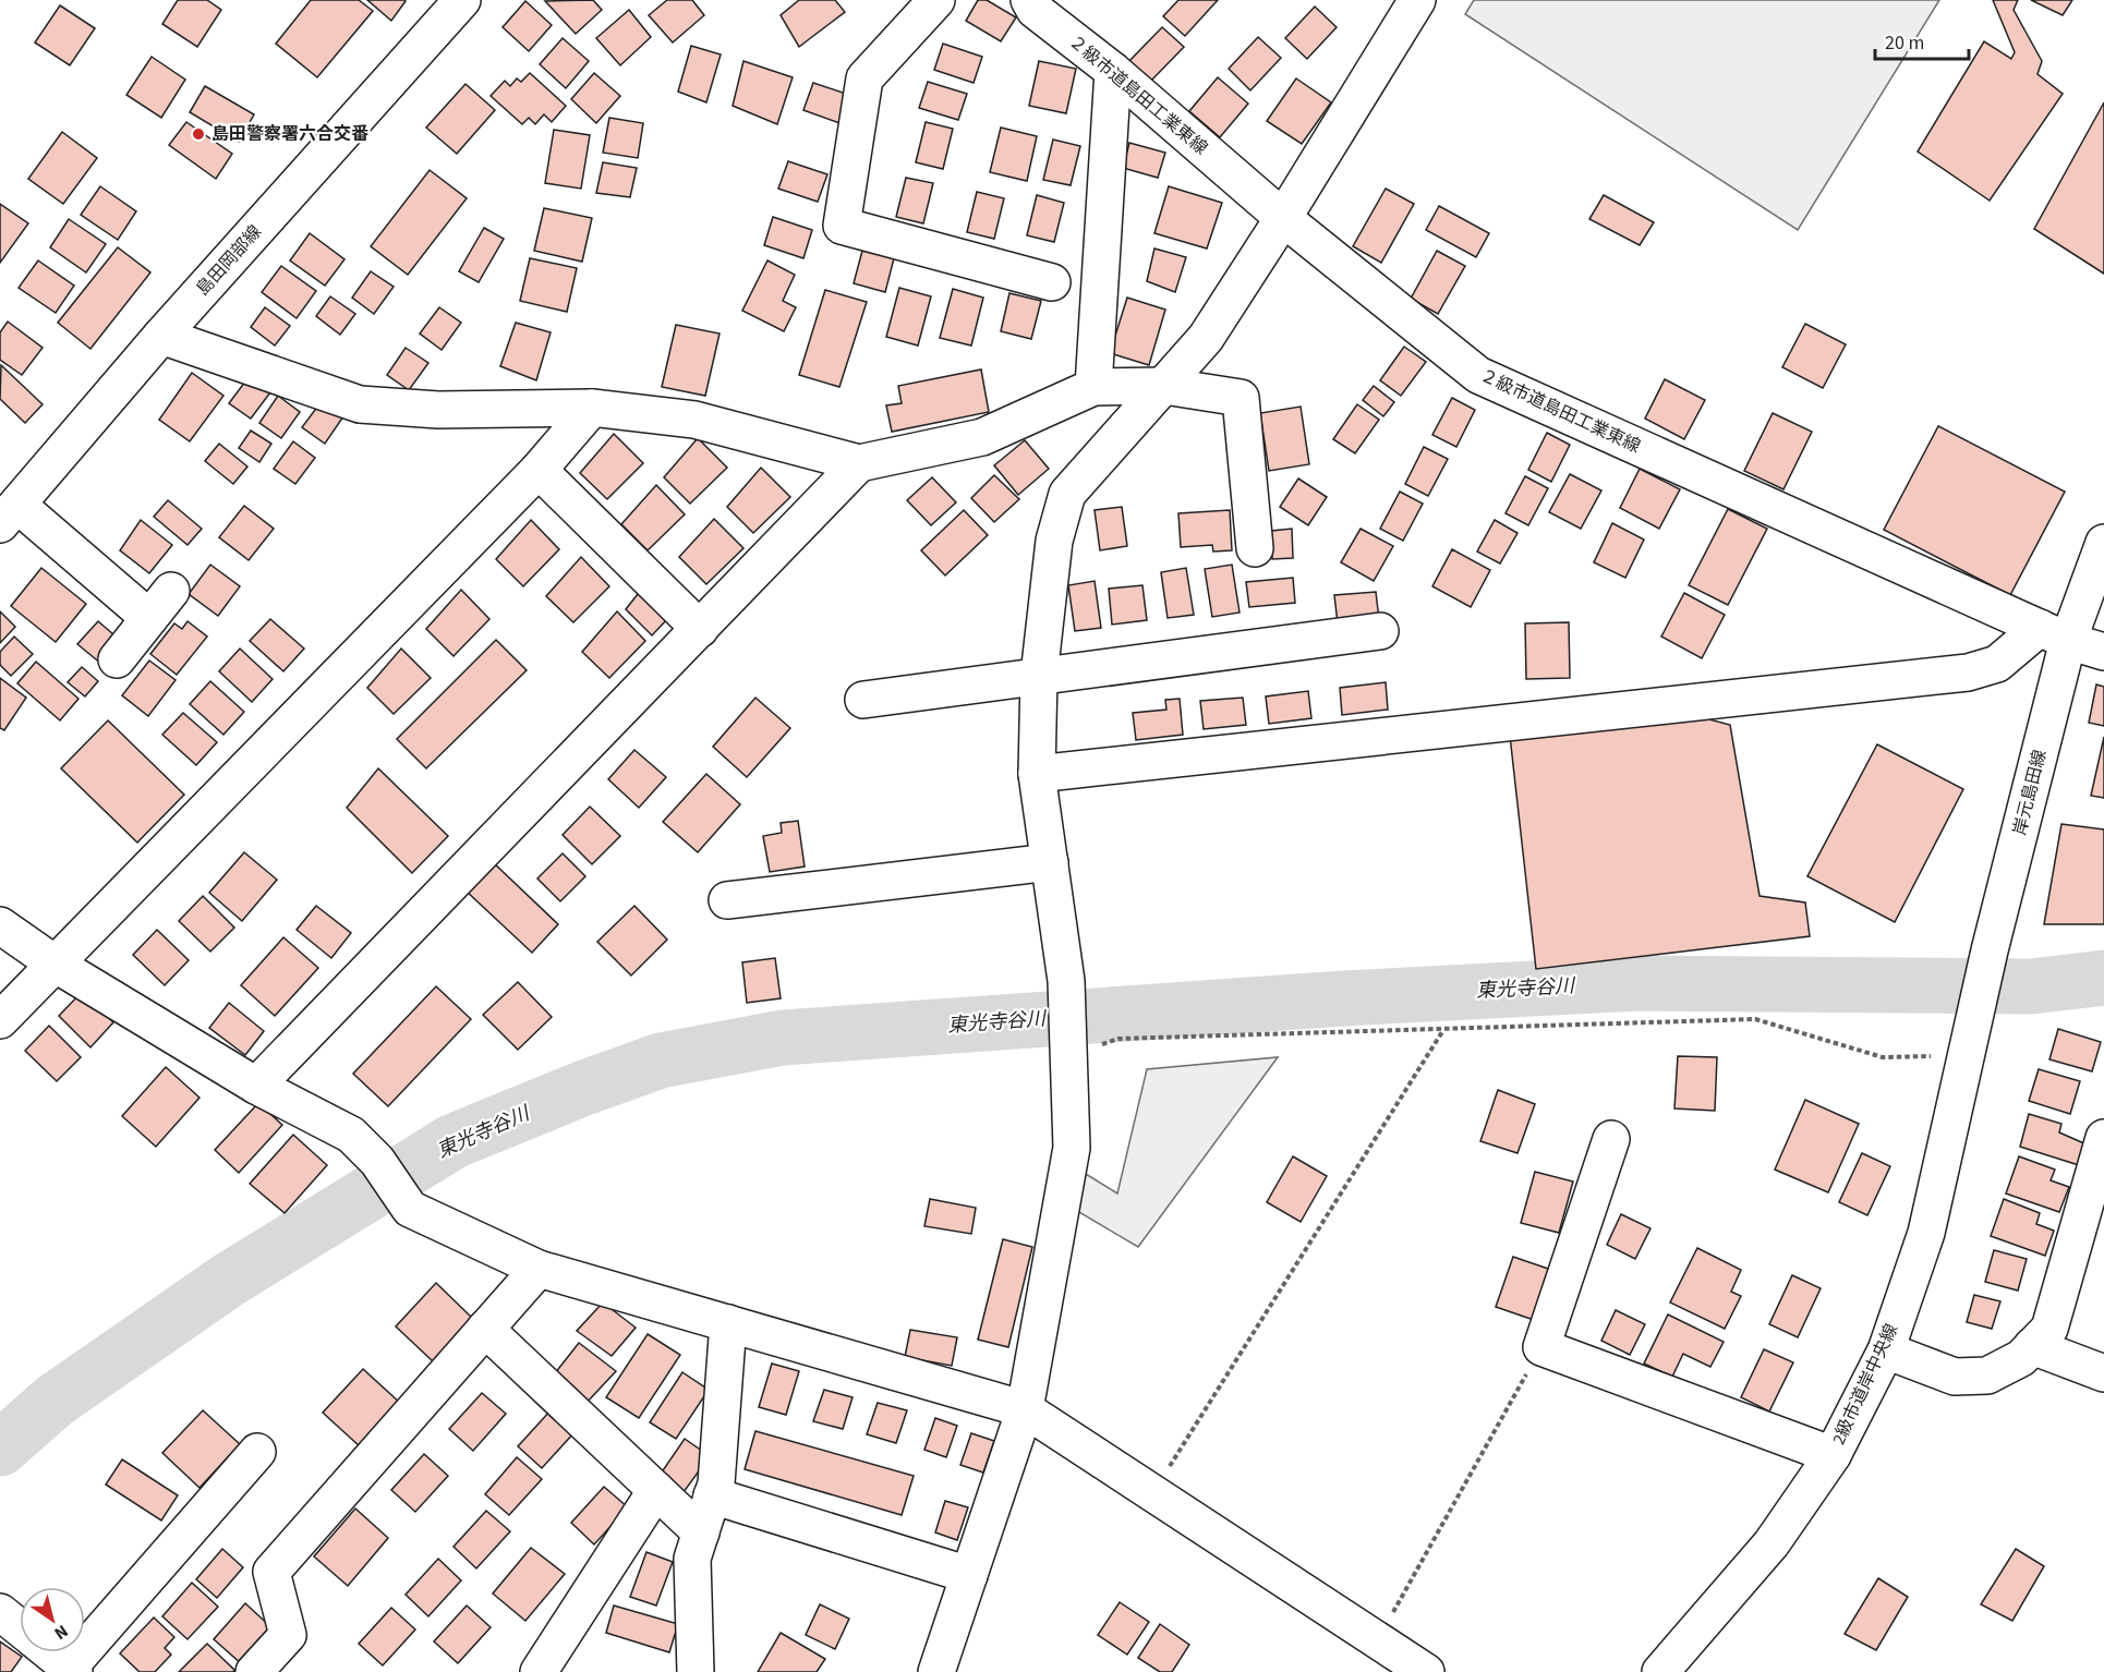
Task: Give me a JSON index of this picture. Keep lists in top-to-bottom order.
{
  "streets": {
    "street": [
      "２級市道島田工業東線",
      "島田岡部線",
      "岸元島田線",
      "2級市道岸中央線"
    ]
  },
  "crossings": [
    ["２級市道島田工業東線", "岸元島田線"],
    ["岸元島田線", "2級市道岸中央線"]
  ],
  "water": ["東光寺谷川"],
  "places": ["島田警察署六合交番"],
  "scale_bar": "20 m",
  "north": "bottom right"
}
